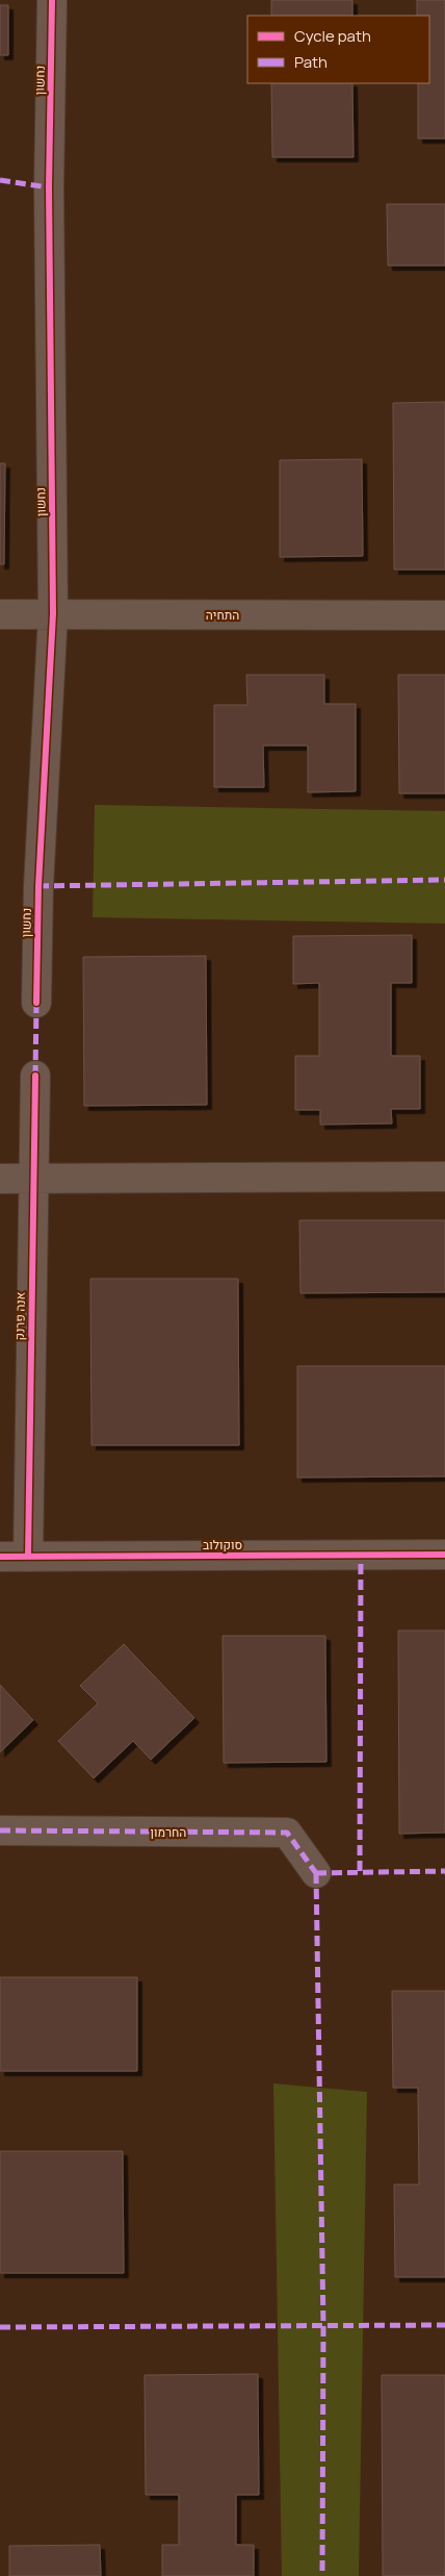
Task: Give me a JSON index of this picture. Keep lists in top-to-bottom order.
{
  "streets": {
    "street": [
      "נחשון",
      "התחיה",
      "אנה פרנק",
      "סוקולוב",
      "החרמון"
    ]
  },
  "crossings": [
    ["נחשון", "התחיה"],
    ["אנה פרנק", "סוקולוב"]
  ],
  "legend": ["Cycle path", "Path"]
}
